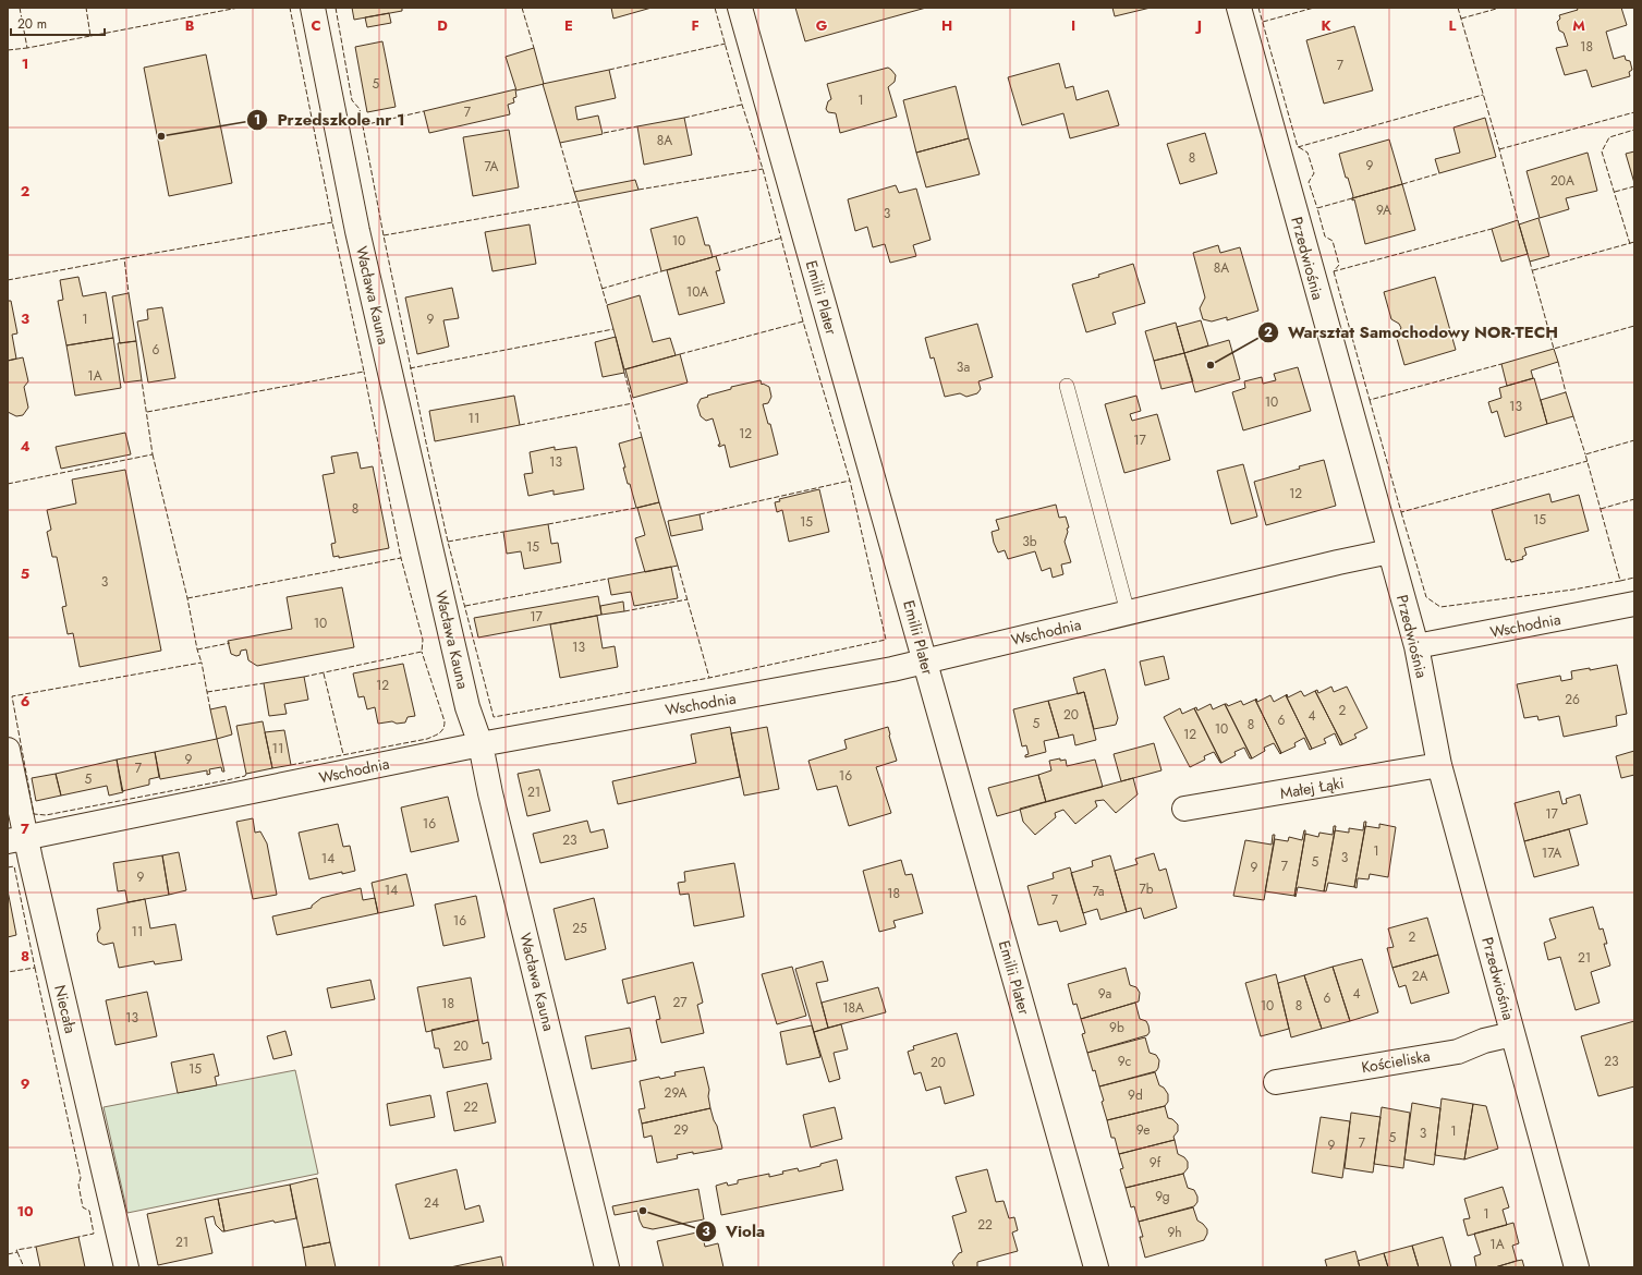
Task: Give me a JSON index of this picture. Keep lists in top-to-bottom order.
{
  "streets": {
    "street": [
      "Przedwiośnia",
      "Wacława Kauna",
      "Emilii Plater",
      "Wschodnia",
      "Małej Łąki",
      "Niecała",
      "Kościeliska"
    ]
  },
  "crossings": [
    ["Przedwiośnia", "Wschodnia"],
    ["Przedwiośnia", "Małej Łąki"],
    ["Przedwiośnia", "Kościeliska"],
    ["Wacława Kauna", "Wschodnia"],
    ["Emilii Plater", "Wschodnia"],
    ["Wschodnia", "Niecała"]
  ],
  "places": ["Przedszkole nr 1", "Warsztat Samochodowy NOR-TECH", "Viola"],
  "house_numbers": [
    "18",
    "7",
    "5",
    "1",
    "7",
    "8A",
    "8",
    "9",
    "7A",
    "20A",
    "9A",
    "3",
    "10",
    "8A",
    "10A",
    "1",
    "9",
    "6",
    "3a",
    "1A",
    "10",
    "13",
    "11",
    "12",
    "17",
    "13",
    "12",
    "8",
    "15",
    "15",
    "3b",
    "15",
    "3",
    "17",
    "10",
    "13",
    "12",
    "26",
    "2",
    "20",
    "4",
    "6",
    "5",
    "8",
    "10",
    "12",
    "11",
    "9",
    "7",
    "16",
    "5",
    "21",
    "17",
    "16",
    "23",
    "1",
    "17A",
    "3",
    "14",
    "5",
    "7",
    "9",
    "9",
    "7b",
    "14",
    "7a",
    "18",
    "7",
    "16",
    "25",
    "11",
    "2",
    "21",
    "2A",
    "9a",
    "4",
    "6",
    "27",
    "18",
    "10",
    "8",
    "18A",
    "13",
    "9b",
    "20",
    "9c",
    "23",
    "20",
    "15",
    "29A",
    "9d",
    "22",
    "29",
    "9e",
    "1",
    "3",
    "5",
    "7",
    "9",
    "9f",
    "9g",
    "24",
    "1",
    "22",
    "9h",
    "21",
    "1A"
  ],
  "scale_bar": "20 m",
  "grid": {
    "columns": [
      "B",
      "C",
      "D",
      "E",
      "F",
      "G",
      "H",
      "I",
      "J",
      "K",
      "L",
      "M"
    ],
    "rows": [
      "1",
      "2",
      "3",
      "4",
      "5",
      "6",
      "7",
      "8",
      "9",
      "10"
    ]
  }
}
